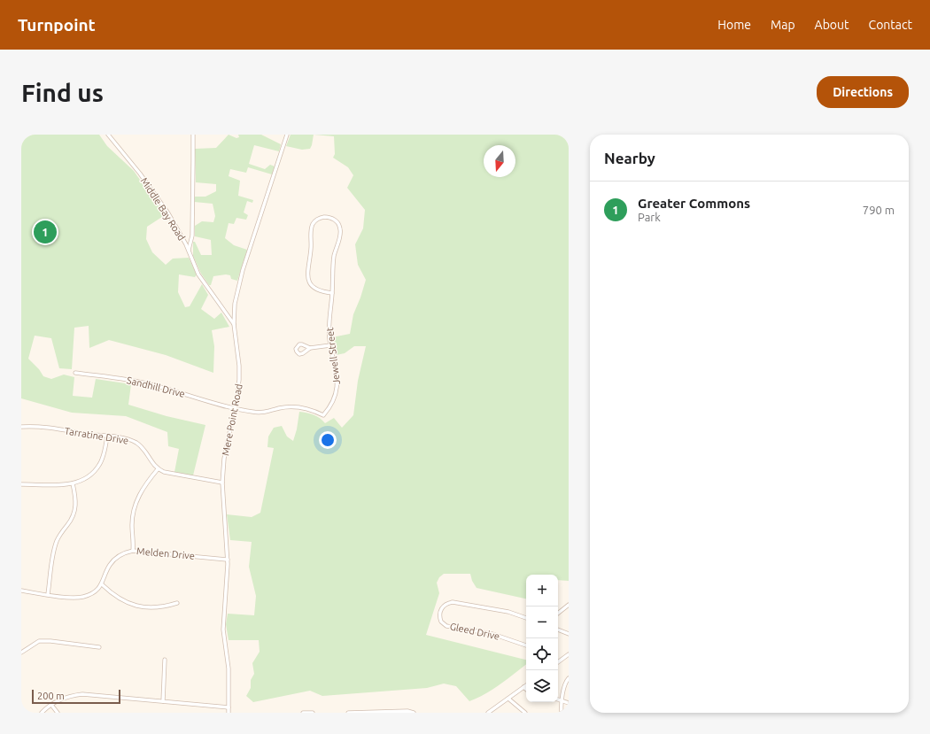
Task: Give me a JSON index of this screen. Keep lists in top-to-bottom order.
{
  "streets": {
    "street": [
      "Middle Bay Road",
      "Jewell Street",
      "Sandhill Drive",
      "Mere Point Road",
      "Tarratine Drive",
      "Melden Drive",
      "Gleed Drive"
    ]
  },
  "crossings": [
    ["Middle Bay Road", "Mere Point Road"],
    ["Jewell Street", "Sandhill Drive"],
    ["Sandhill Drive", "Mere Point Road"],
    ["Mere Point Road", "Melden Drive"]
  ],
  "scale_bar": "200 m",
  "north": "bottom",
  "page": {
    "header": "Turnpoint",
    "nav": [
      "Home",
      "Map",
      "About",
      "Contact"
    ],
    "buttons": "Directions",
    "title": "Find us",
    "heading": "Nearby",
    "list": [
      {
        "mark": "1",
        "name": "Greater Commons",
        "note": "Park",
        "value": "790 m"
      }
    ],
    "pins": "1",
    "map_buttons": ["+", "−"],
    "scale": "200 m"
  }
}
